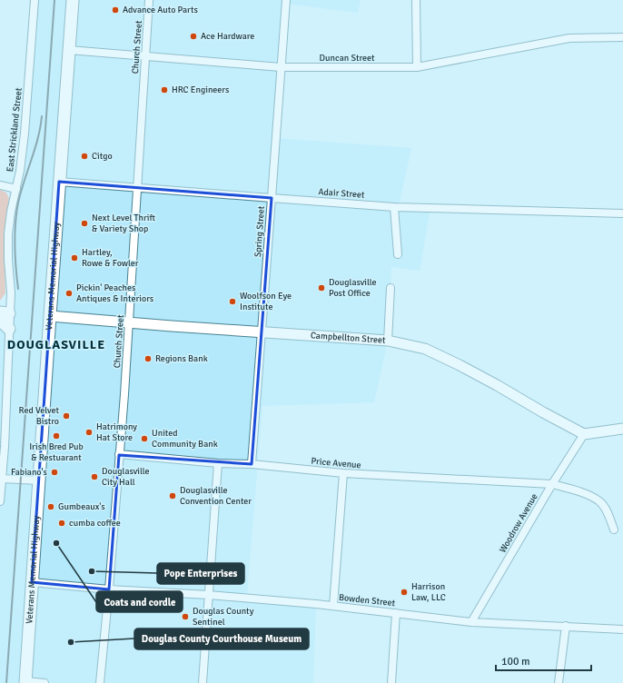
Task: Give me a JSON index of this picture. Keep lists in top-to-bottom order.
{
  "streets": {
    "main road": ["Veterans Memorial Highway", "Campbellton Street"],
    "street": [
      "Church Street",
      "Duncan Street",
      "East Strickland Street",
      "Adair Street",
      "Spring Street",
      "Price Avenue",
      "Woodrow Avenue",
      "Bowden Street"
    ]
  },
  "crossings": [
    ["Church Street", "Duncan Street"],
    ["Church Street", "Adair Street"],
    ["Church Street", "Campbellton Street"],
    ["Church Street", "Price Avenue"],
    ["Church Street", "Bowden Street"],
    ["Duncan Street", "Spring Street"],
    ["Duncan Street", "Veterans Memorial Highway"],
    ["Adair Street", "Spring Street"],
    ["Adair Street", "Veterans Memorial Highway"],
    ["Spring Street", "Campbellton Street"],
    ["Spring Street", "Price Avenue"],
    ["Veterans Memorial Highway", "Campbellton Street"],
    ["Veterans Memorial Highway", "Bowden Street"],
    ["Campbellton Street", "Woodrow Avenue"],
    ["Price Avenue", "Woodrow Avenue"],
    ["Woodrow Avenue", "Bowden Street"]
  ],
  "districts": ["DOUGLASVILLE"],
  "places": [
    "Advance Auto Parts",
    "Ace Hardware",
    "HRC Engineers",
    "Citgo",
    "Next Level Thrift & Variety Shop",
    "Hartley, Rowe & Fowler",
    "Douglasville Post Office",
    "Pickin' Peaches Antiques & Interiors",
    "Woolfson Eye Institute",
    "Regions Bank",
    "Red Velvet Bistro",
    "Hatrimony Hat Store",
    "Irish Bred Pub & Restuarant",
    "United Community Bank",
    "Fabiano's",
    "Douglasville City Hall",
    "Douglasville Convention Center",
    "Gumbeaux's",
    "cumba coffee",
    "Coats and cordle",
    "Pope Enterprises",
    "Harrison Law, LLC",
    "Douglas County Sentinel",
    "Douglas County Courthouse Museum"
  ],
  "scale_bar": "100 m"
}
